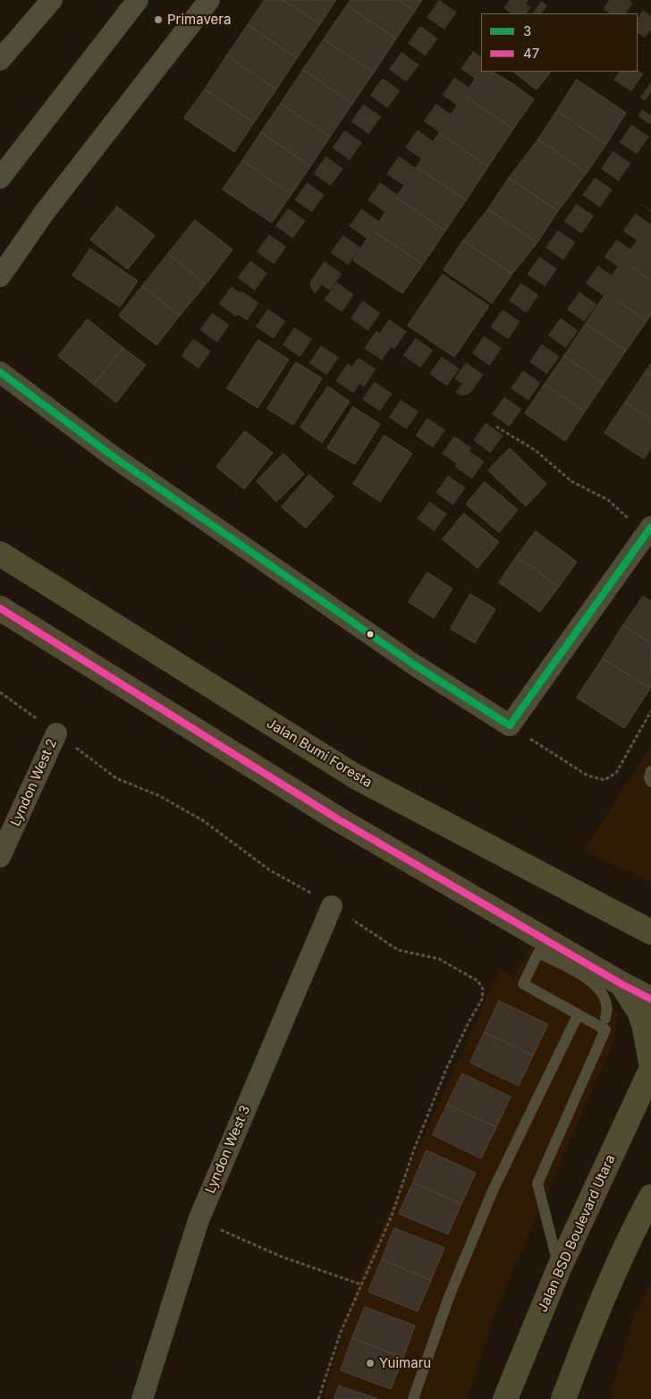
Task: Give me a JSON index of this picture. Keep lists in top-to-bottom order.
{
  "streets": {
    "main road": ["Jalan Bumi Foresta", "Jalan BSD Boulevard Utara"],
    "street": ["Lyndon West 2", "Lyndon West 3"]
  },
  "places": ["Primavera", "Yuimaru"],
  "lines": ["transit line 3", "transit line 47"],
  "legend": ["3", "47"]
}
